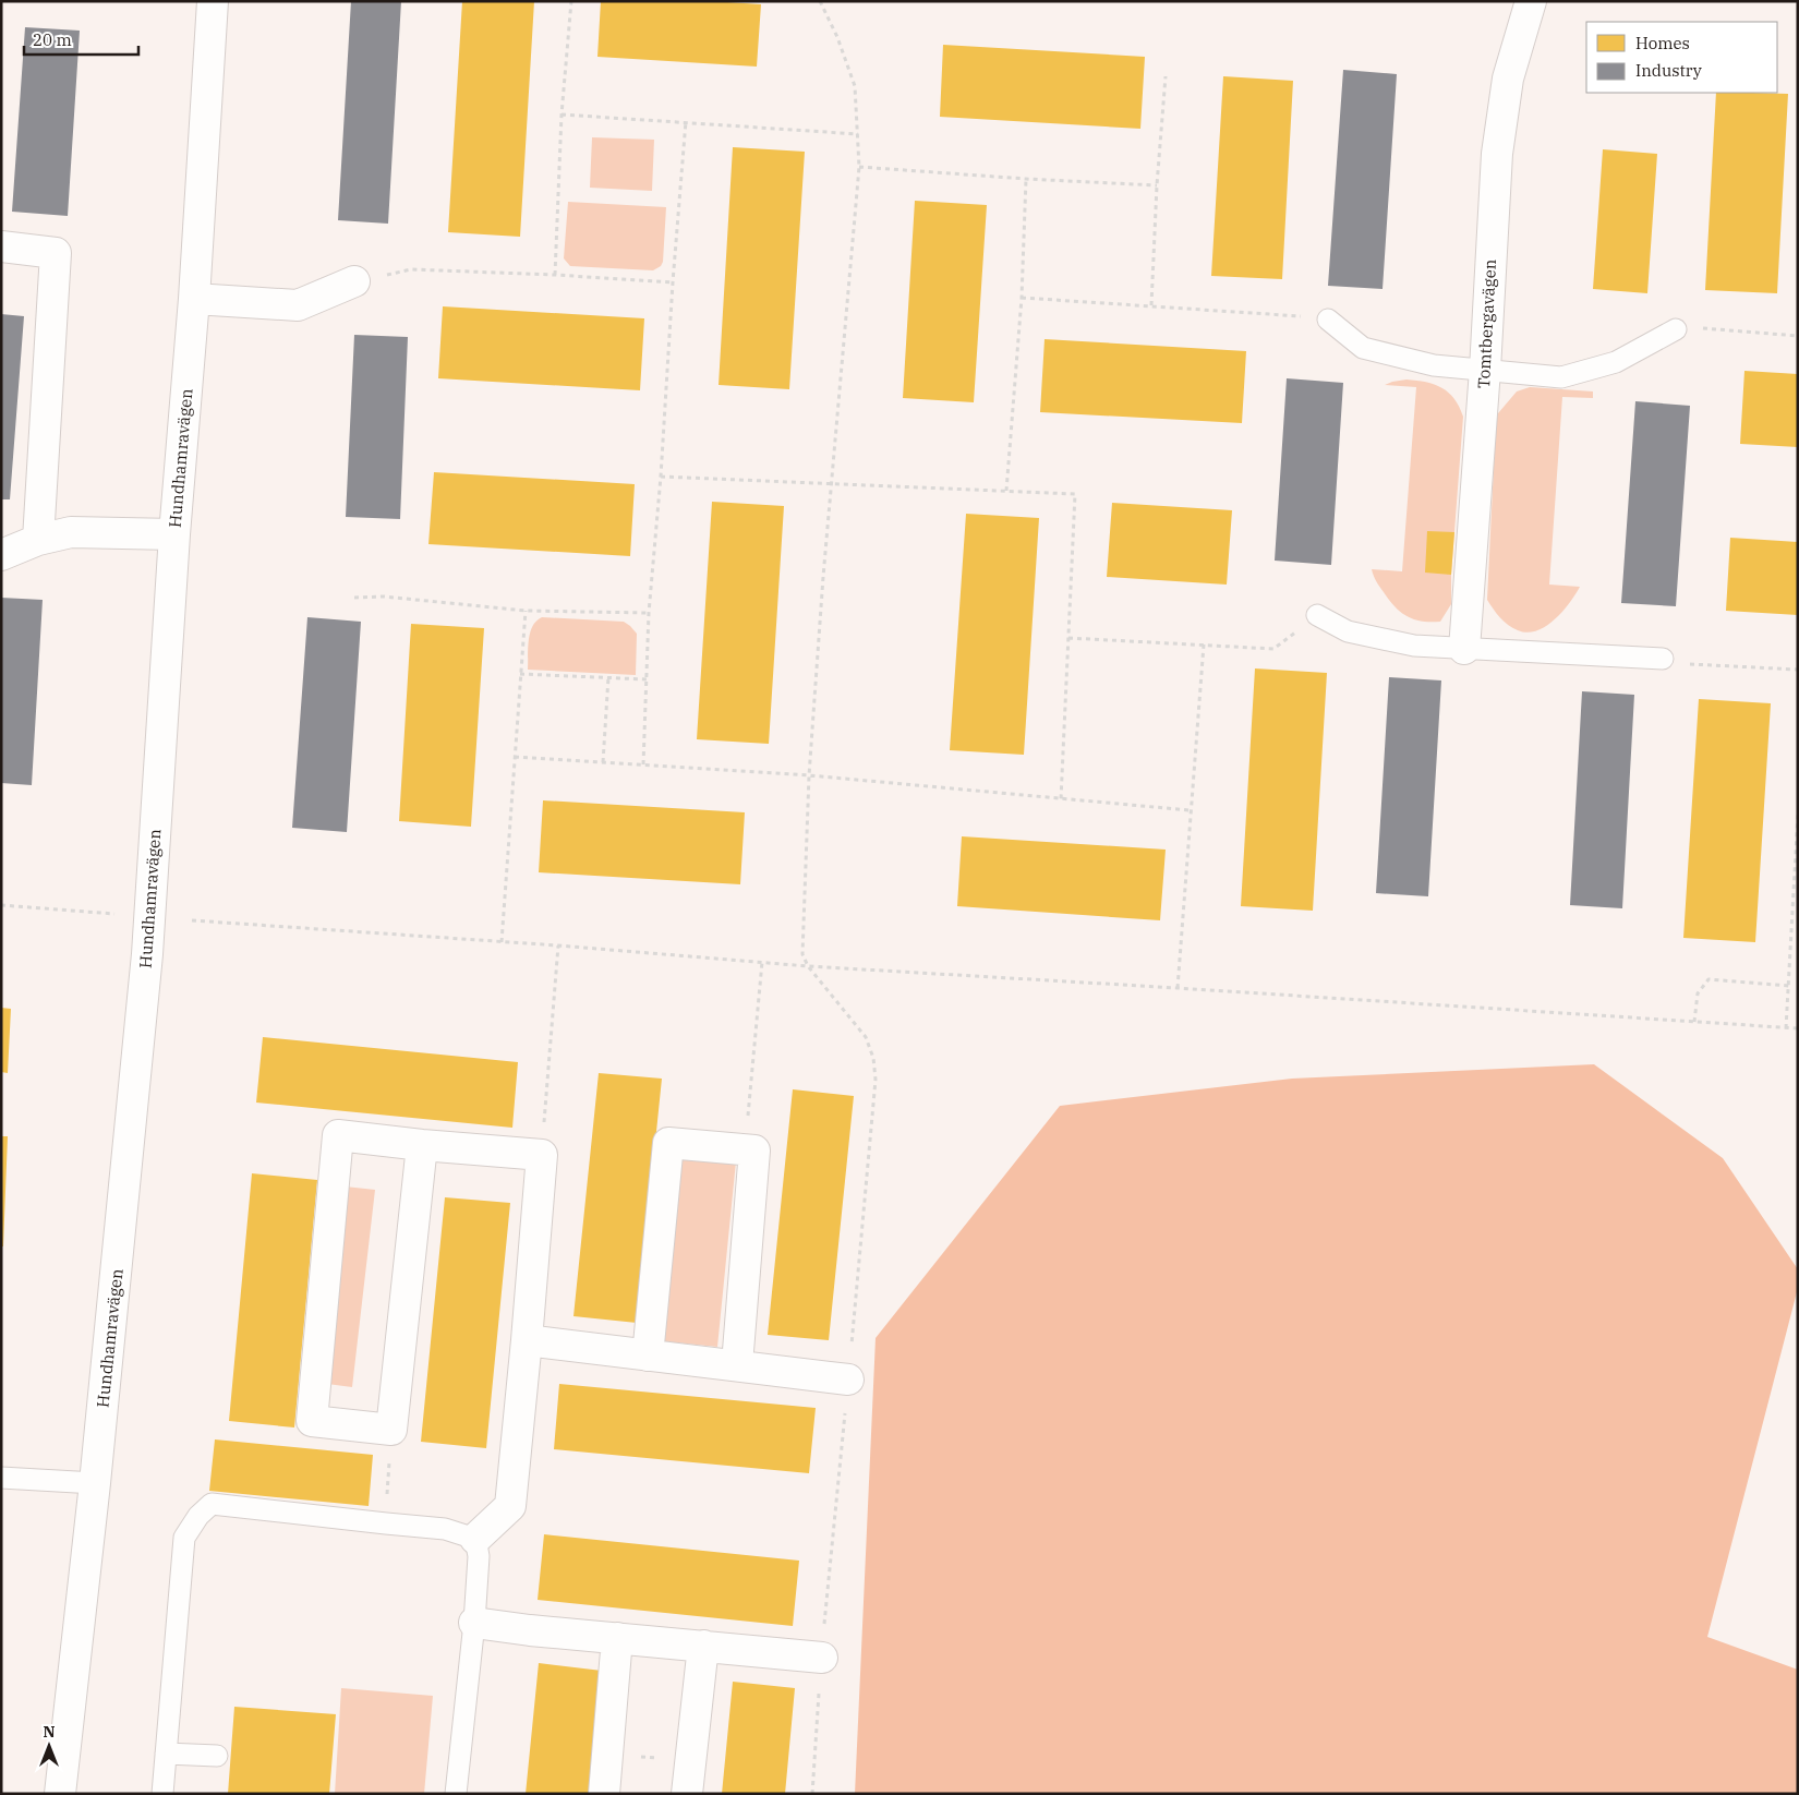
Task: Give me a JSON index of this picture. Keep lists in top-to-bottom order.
{
  "streets": {
    "street": ["Tomtbergavägen", "Hundhamravägen"]
  },
  "legend": ["Homes", "Industry"],
  "scale_bar": "20 m",
  "north": "top"
}
